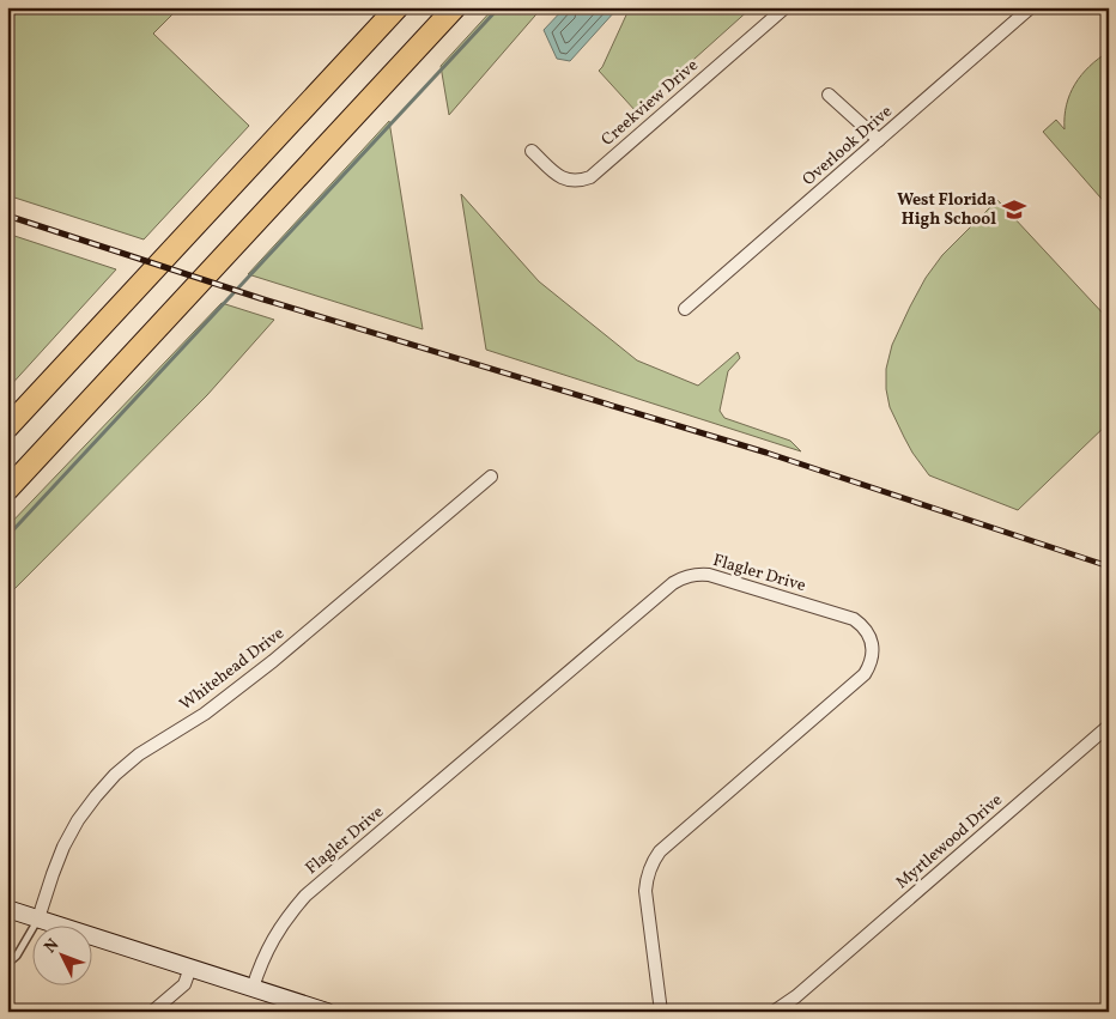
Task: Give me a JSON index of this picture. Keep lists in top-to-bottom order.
{
  "streets": {
    "street": [
      "Creekview Drive",
      "Overlook Drive",
      "Flagler Drive",
      "Whitehead Drive",
      "Myrtlewood Drive"
    ]
  },
  "places": {
    "school or university": ["West Florida High School"]
  },
  "north": "top left"
}
